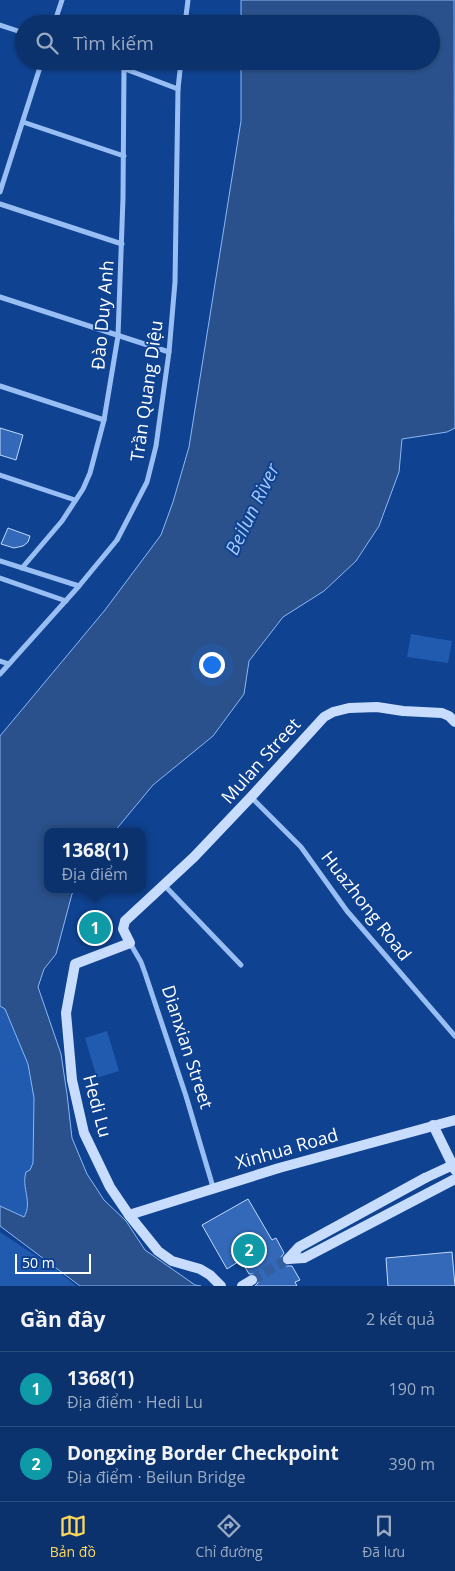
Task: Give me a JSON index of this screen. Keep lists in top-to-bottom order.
{
  "streets": {
    "street": [
      "Đào Duy Anh",
      "Trần Quang Diệu",
      "Mulan Street",
      "Huazhong Road",
      "Dianxian Street",
      "Hedi Lu",
      "Xinhua Road"
    ]
  },
  "crossings": [
    ["Mulan Street", "Huazhong Road"],
    ["Mulan Street", "Dianxian Street"],
    ["Dianxian Street", "Hedi Lu"],
    ["Dianxian Street", "Xinhua Road"],
    ["Hedi Lu", "Xinhua Road"]
  ],
  "water": ["Beilun River"],
  "scale_bar": "50 m",
  "page": {
    "search": "Tìm kiếm",
    "popup": ["1368(1)", "Địa điểm"],
    "pins": ["1", "2"],
    "scale": "50 m",
    "heading": ["Gần đây", "2 kết quả"],
    "list": [
      {
        "mark": "1",
        "name": "1368(1)",
        "note": "Địa điểm · Hedi Lu",
        "value": "190 m"
      },
      {
        "mark": "2",
        "name": "Dongxing Border Checkpoint",
        "note": "Địa điểm · Beilun Bridge",
        "value": "390 m"
      }
    ],
    "nav": ["Bản đồ", "Chỉ đường", "Đã lưu"]
  }
}
